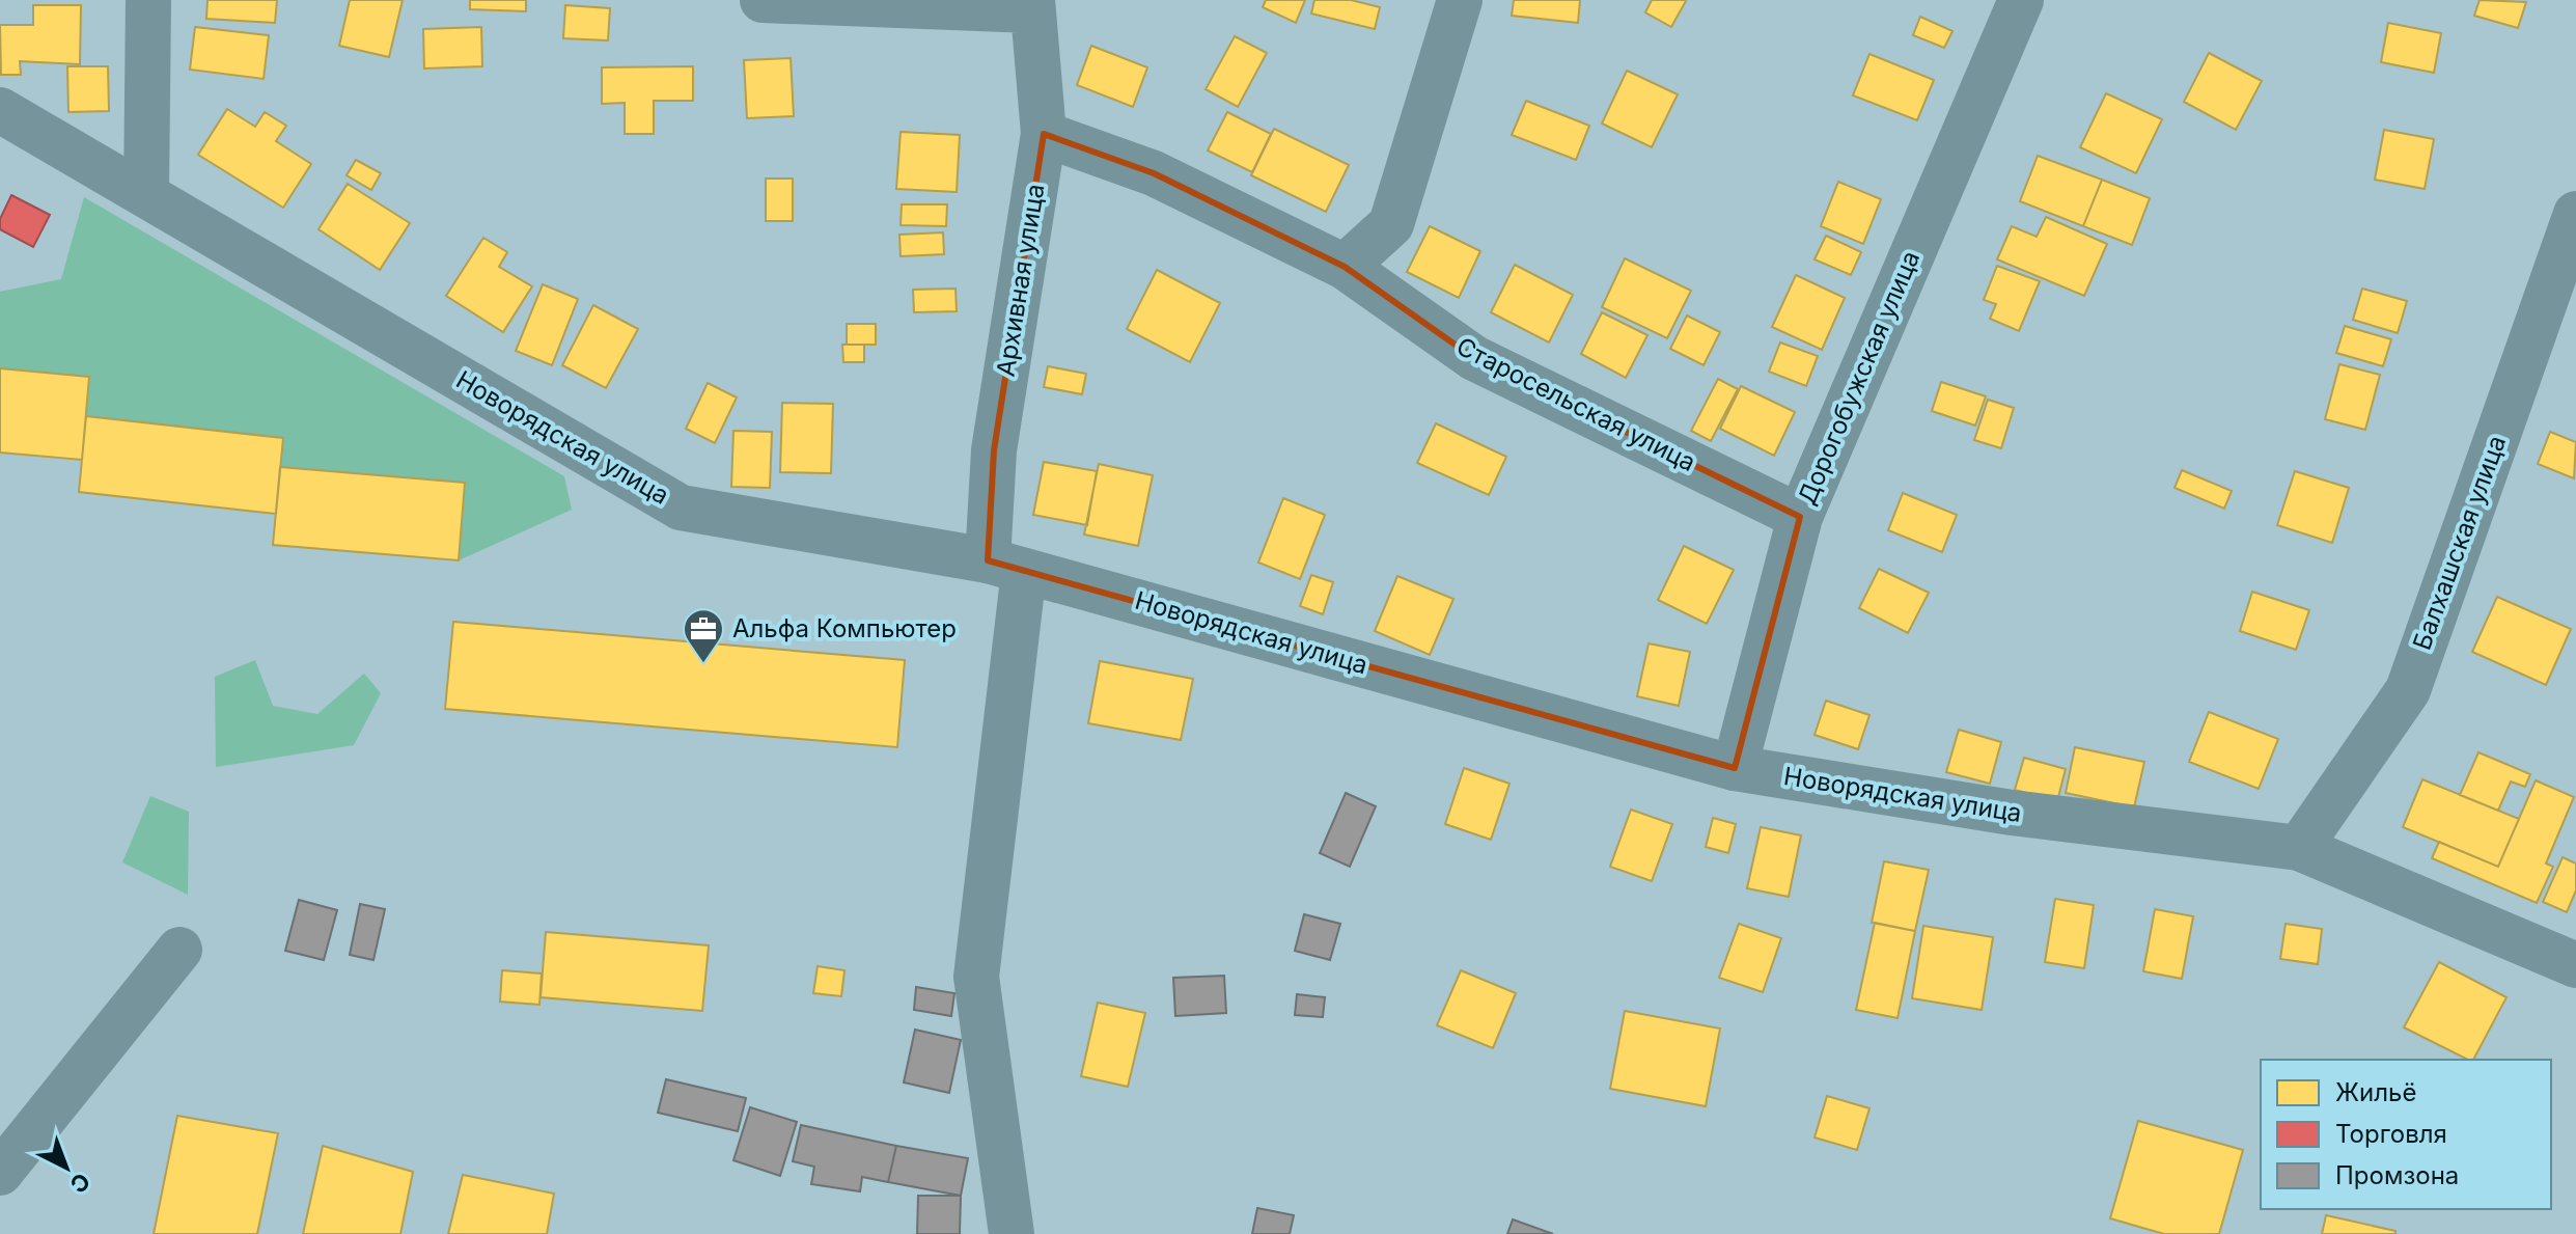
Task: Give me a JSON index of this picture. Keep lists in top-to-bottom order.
{
  "streets": {
    "street": [
      "Архивная улица",
      "Дорогобужская улица",
      "Старосельская улица",
      "Новорядская улица",
      "Балхашская улица"
    ]
  },
  "crossings": [
    ["Архивная улица", "Старосельская улица"],
    ["Архивная улица", "Новорядская улица"],
    ["Дорогобужская улица", "Старосельская улица"],
    ["Дорогобужская улица", "Новорядская улица"],
    ["Новорядская улица", "Балхашская улица"]
  ],
  "places": {
    "office": ["Альфа Компьютер"]
  },
  "legend": ["Жильё", "Торговля", "Промзона"],
  "north": "bottom right"
}
